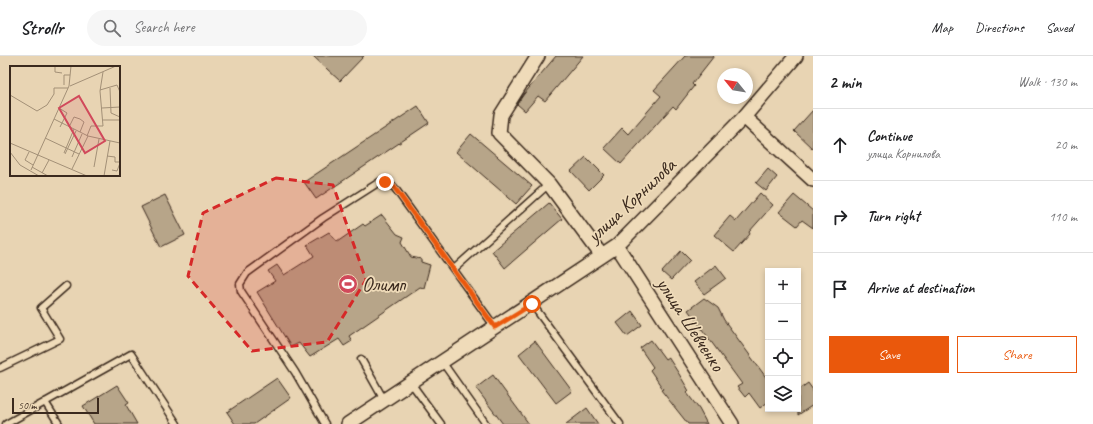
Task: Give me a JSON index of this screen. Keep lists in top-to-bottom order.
{
  "streets": {
    "street": ["улица Корнилова", "улица Шевченко"]
  },
  "crossings": [
    ["улица Корнилова", "улица Шевченко"]
  ],
  "places": {
    "sports": ["Олимп"]
  },
  "scale_bar": "50 m",
  "north": "top left",
  "page": {
    "header": "Strollr",
    "search": "Search here",
    "nav": ["Map", "Directions", "Saved"],
    "heading": ["2 min", "Walk · 130 m"],
    "list": [
      ["Continue", "улица Корнилова", "20 m"],
      ["Turn right", "110 m"],
      "Arrive at destination"
    ],
    "map_buttons": ["+", "−"],
    "buttons": ["Save", "Share"],
    "scale": "50 m"
  }
}
